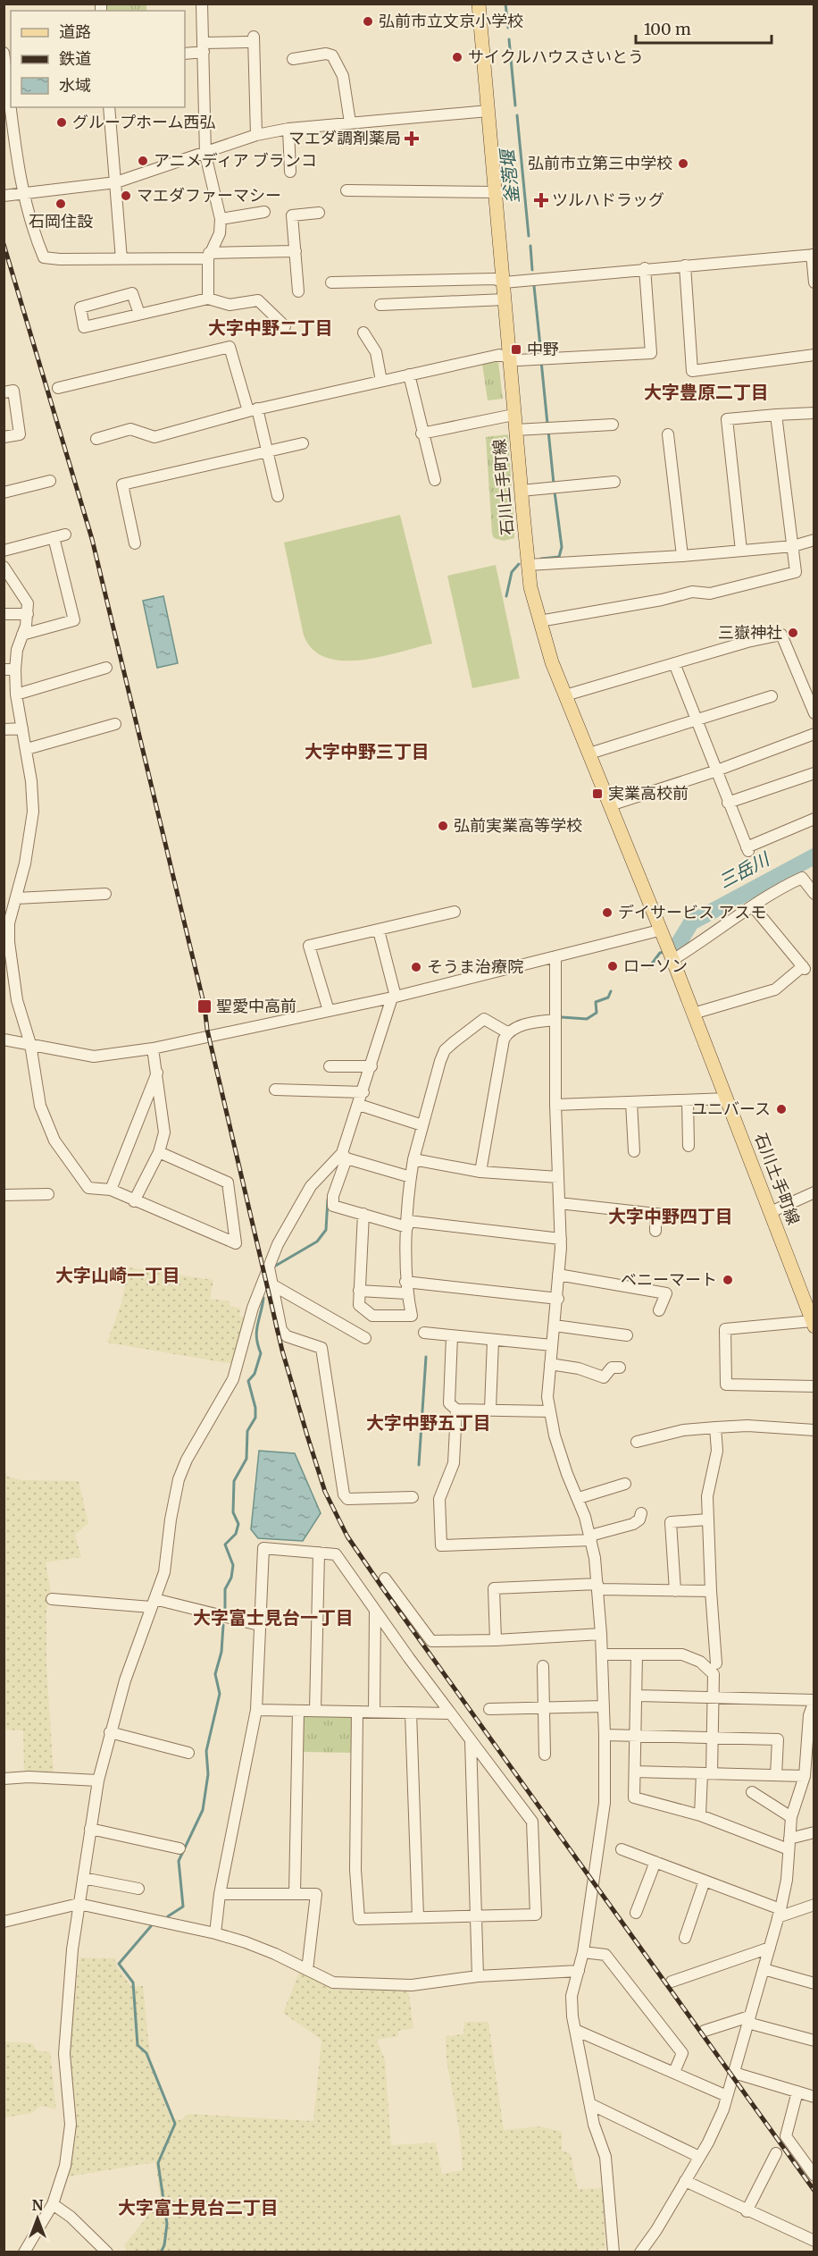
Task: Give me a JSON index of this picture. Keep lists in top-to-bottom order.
{
  "streets": {
    "main road": ["石川土手町線"]
  },
  "districts": [
    "大字中野二丁目",
    "大字豊原二丁目",
    "大字中野三丁目",
    "大字中野四丁目",
    "大字山崎一丁目",
    "大字中野五丁目",
    "大字富士見台一丁目",
    "大字富士見台二丁目"
  ],
  "water": ["釜萢堰", "三岳川"],
  "places": {
    "other": [
      "弘前市立文京小学校",
      "サイクルハウスさいとう",
      "グループホーム西弘",
      "アニメディア ブランコ",
      "弘前市立第三中学校",
      "マエダファーマシー",
      "石岡住設",
      "三嶽神社",
      "弘前実業高等学校",
      "デイサービス アスモ",
      "ローソン",
      "そうま治療院",
      "ユニバース",
      "ベニーマート"
    ],
    "health": ["マエダ調剤薬局", "ツルハドラッグ"],
    "transit": ["中野", "実業高校前", "聖愛中高前"]
  },
  "legend": ["道路", "鉄道", "水域"],
  "scale_bar": "100 m",
  "north": "top"
}
